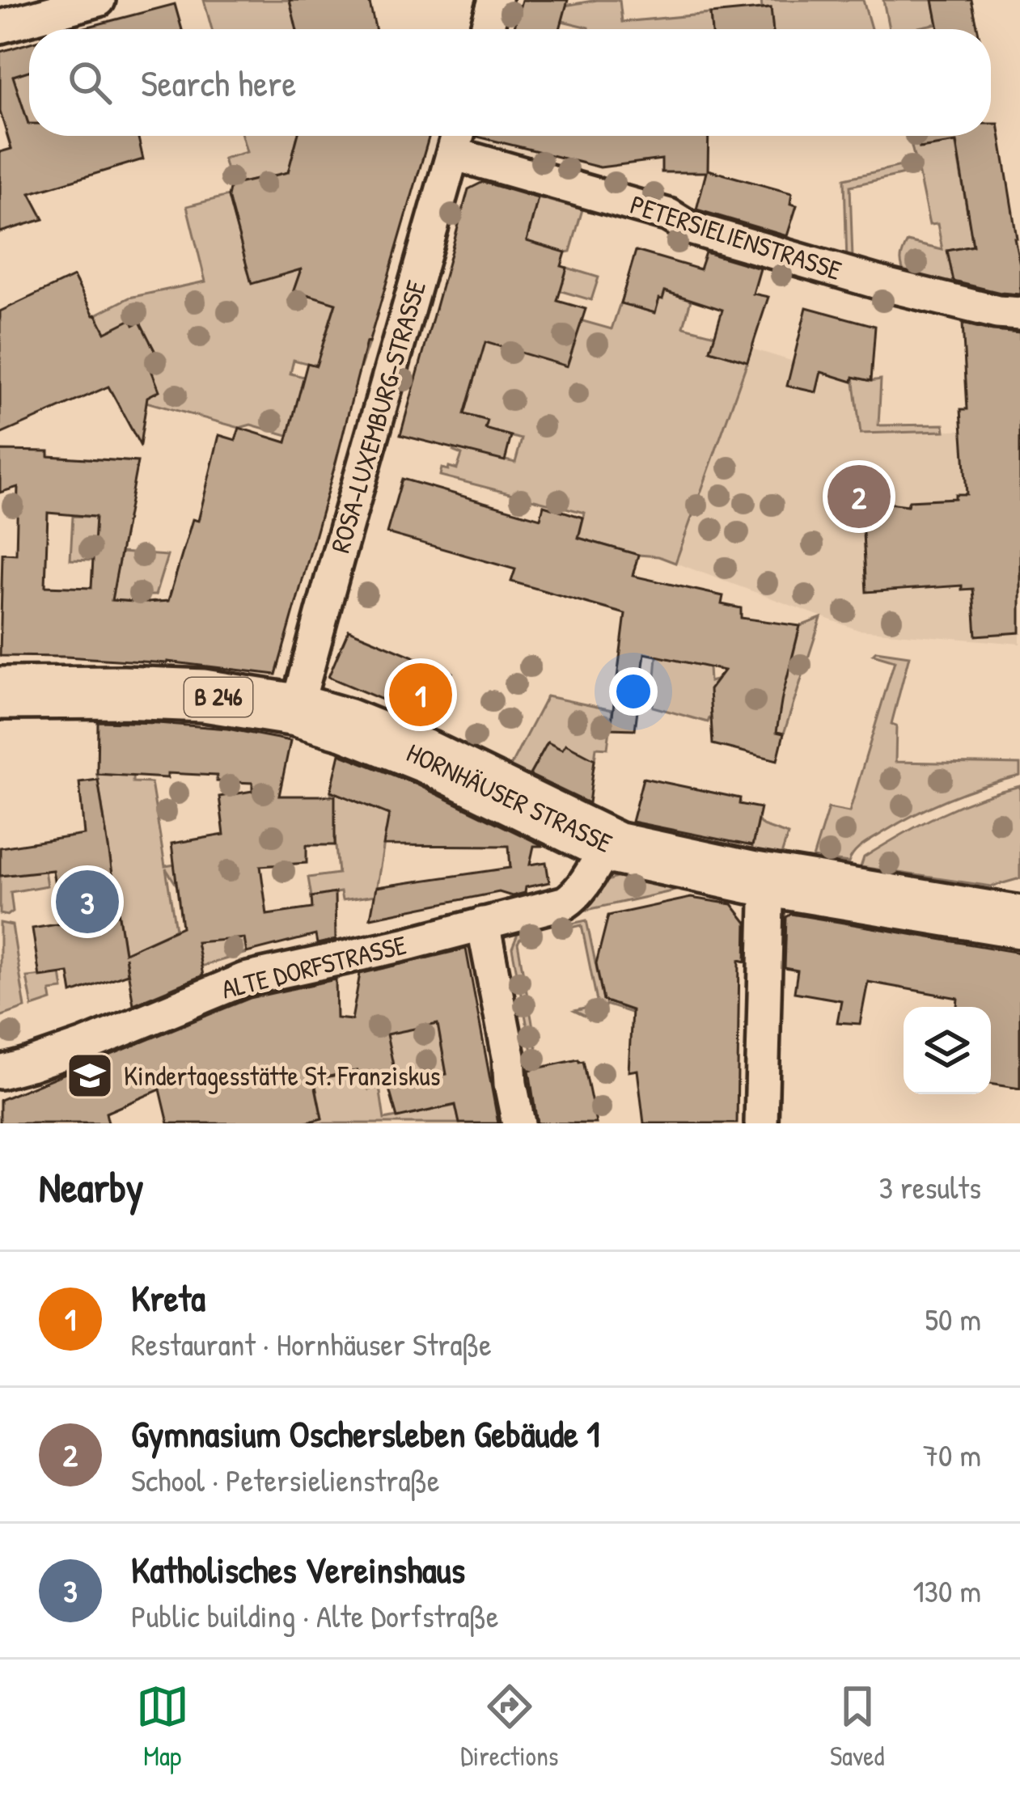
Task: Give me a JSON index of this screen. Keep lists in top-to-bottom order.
{
  "streets": {
    "main road": ["B 246", "HORNHÄUSER STRASSE"],
    "street": ["PETERSIELIENSTRASSE", "ROSA-LUXEMBURG-STRASSE", "ALTE DORFSTRASSE"]
  },
  "crossings": [
    ["PETERSIELIENSTRASSE", "ROSA-LUXEMBURG-STRASSE"],
    ["ROSA-LUXEMBURG-STRASSE", "HORNHÄUSER STRASSE"],
    ["HORNHÄUSER STRASSE", "ALTE DORFSTRASSE"]
  ],
  "places": {
    "school or university": ["Kindertagesstätte St. Franziskus"]
  },
  "page": {
    "search": "Search here",
    "pins": ["2", "1", "3"],
    "heading": ["Nearby", "3 results"],
    "list": [
      {
        "mark": "1",
        "name": "Kreta",
        "note": "Restaurant · Hornhäuser Straße",
        "value": "50 m"
      },
      {
        "mark": "2",
        "name": "Gymnasium Oschersleben Gebäude 1",
        "note": "School · Petersielienstraße",
        "value": "70 m"
      },
      {
        "mark": "3",
        "name": "Katholisches Vereinshaus",
        "note": "Public building · Alte Dorfstraße",
        "value": "130 m"
      }
    ],
    "nav": ["Map", "Directions", "Saved"]
  }
}
